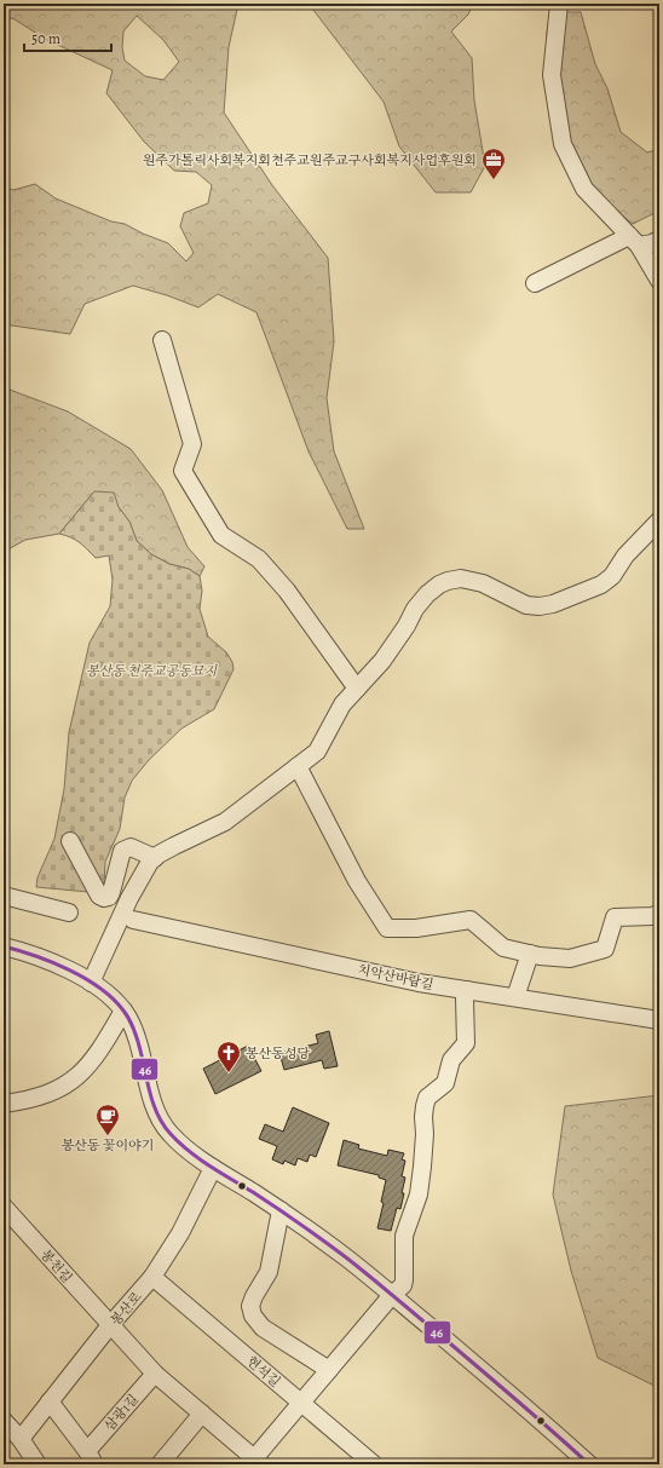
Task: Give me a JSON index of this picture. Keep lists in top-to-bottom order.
{
  "streets": {
    "street": [
      "치악산바람길",
      "봉천길",
      "봉산로",
      "현석길",
      "삼광1길"
    ]
  },
  "crossings": [
    ["봉천길", "봉산로"],
    ["봉산로", "현석길"]
  ],
  "parks": ["봉산동 천주교공동묘지"],
  "places": {
    "office": ["원주가톨릭사회복지회천주교원주교구사회복지사업후원회"],
    "church": ["봉산동성당"],
    "cafe": ["봉산동 꽃이야기"]
  },
  "lines": ["transit line 46"],
  "scale_bar": "50 m"
}
